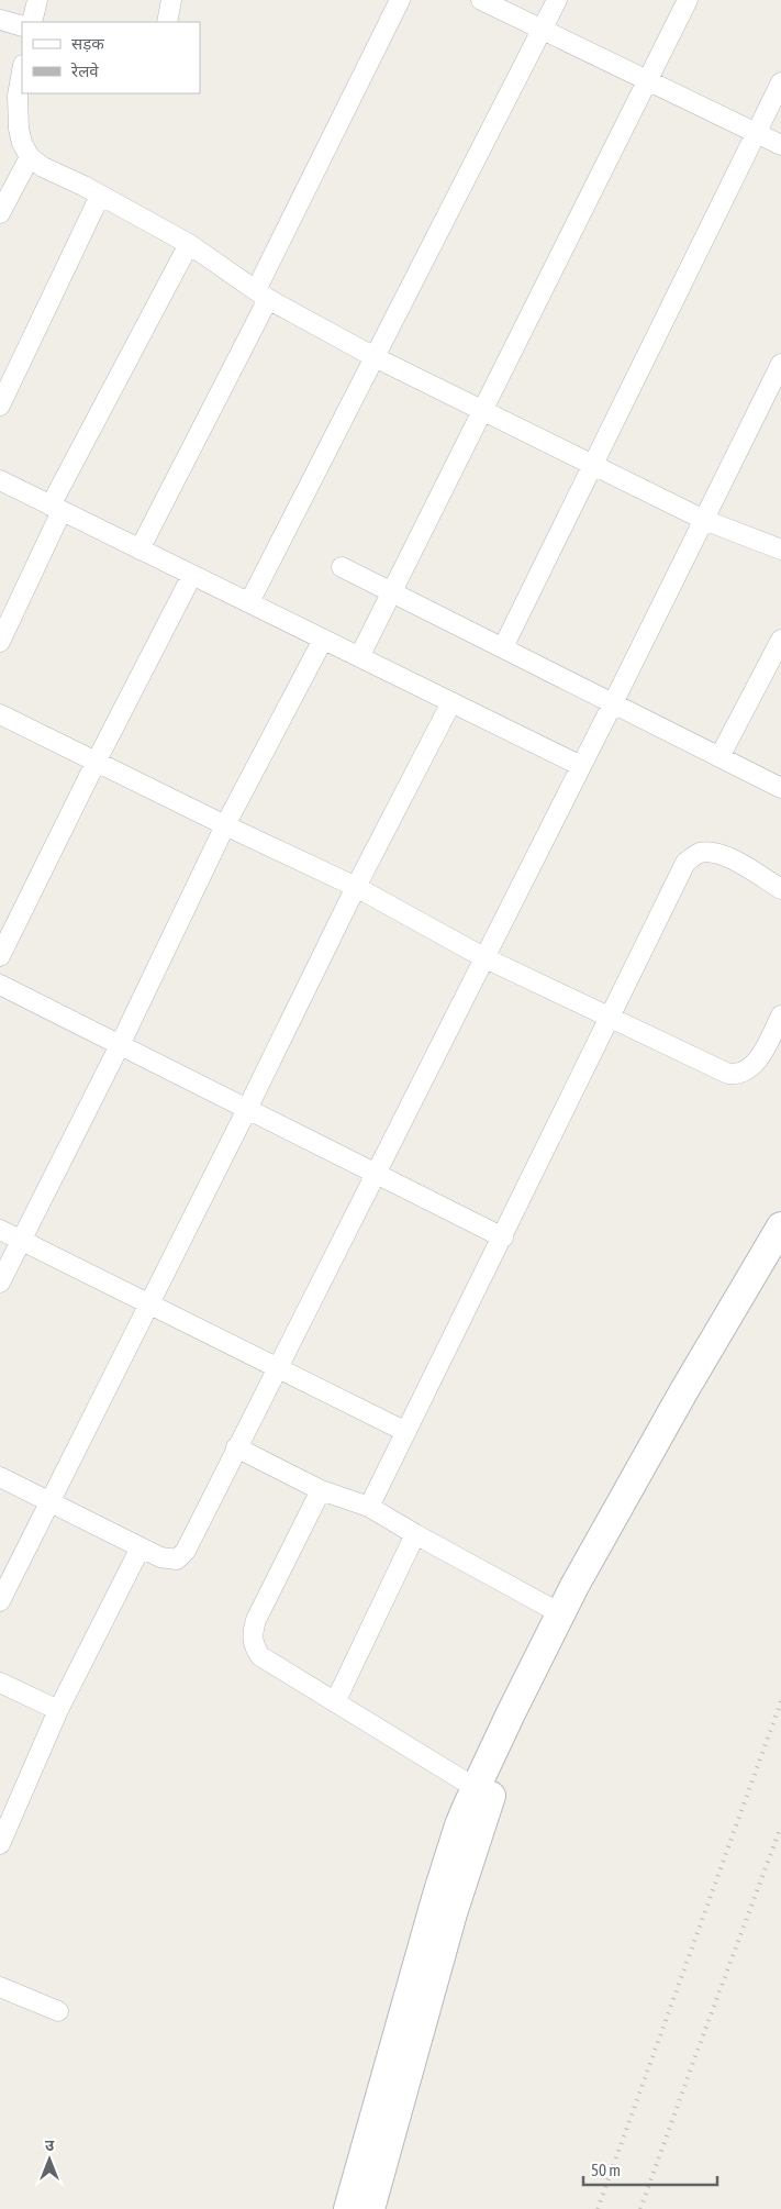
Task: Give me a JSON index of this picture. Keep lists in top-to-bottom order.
{
  "legend": ["सड़क", "रेलवे"],
  "scale_bar": "50 m",
  "north": "top"
}
